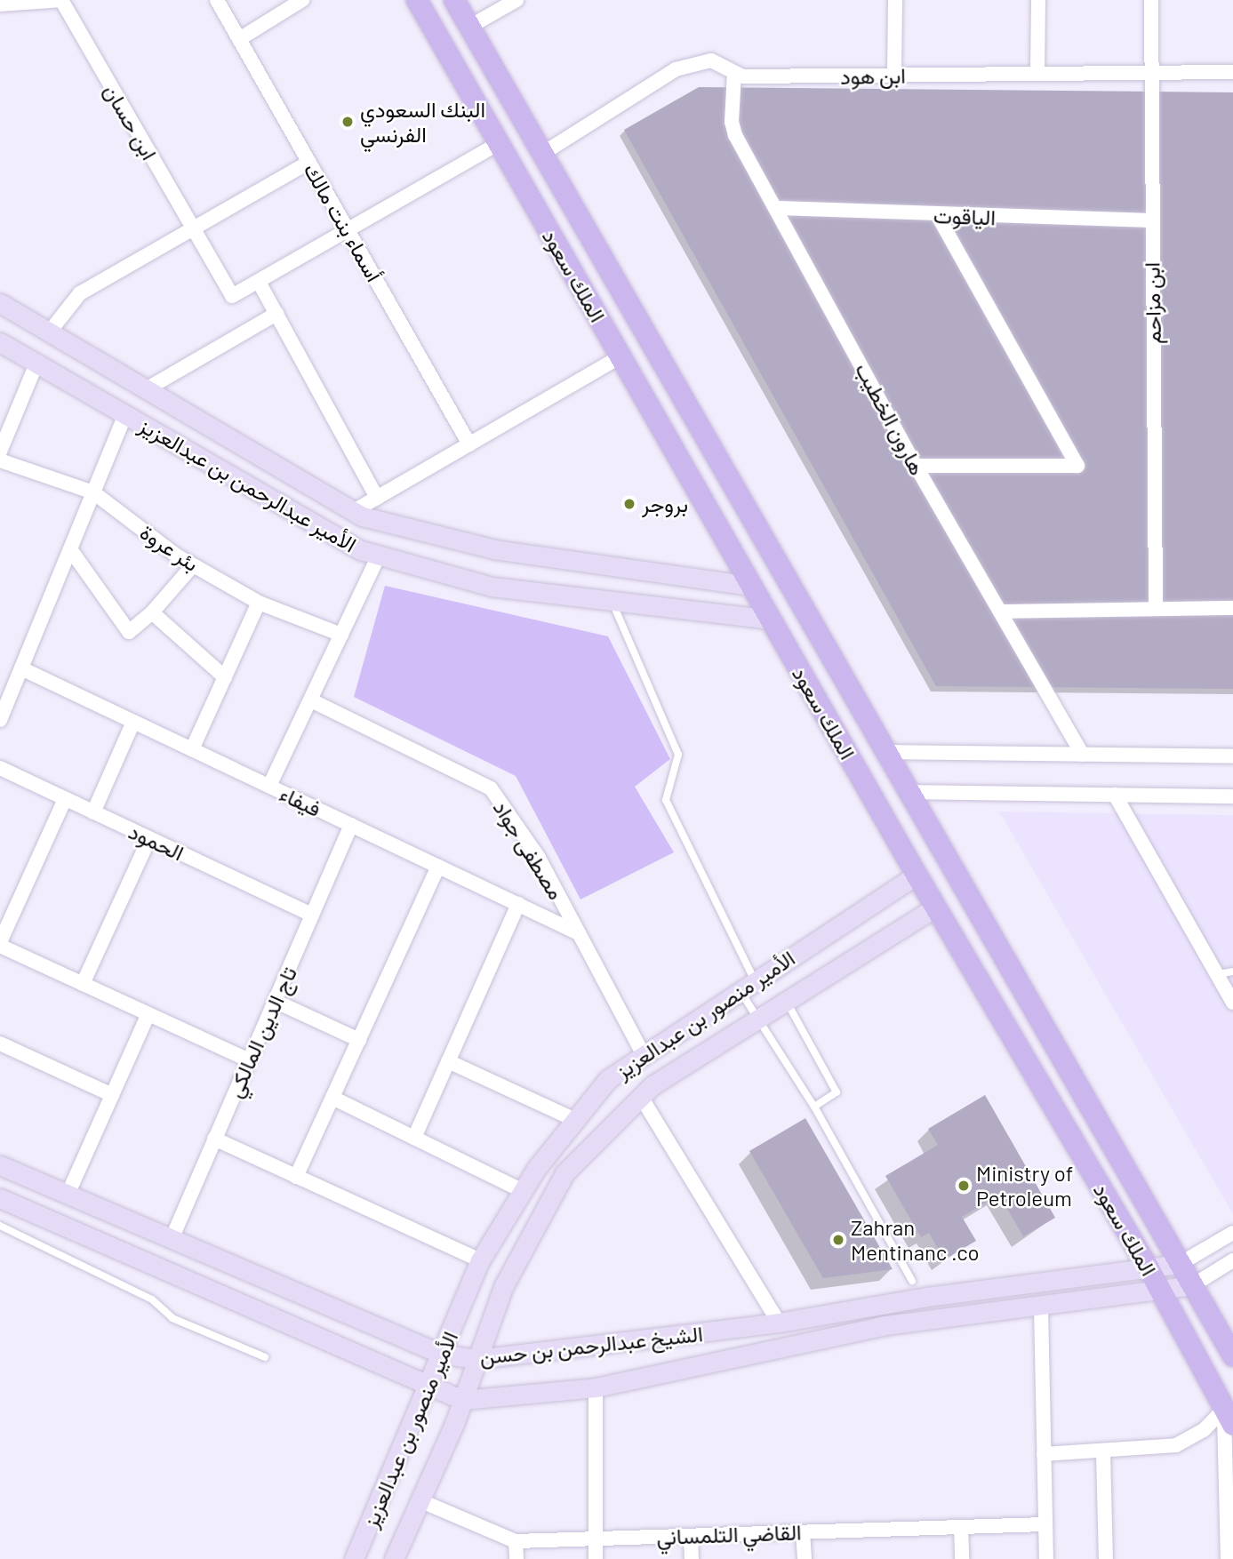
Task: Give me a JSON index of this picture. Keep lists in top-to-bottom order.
{
  "streets": {
    "main road": ["الملك سعود"],
    "street": [
      "ابن هود",
      "ابن حسان",
      "الياقوت",
      "أسماء بنت مالك",
      "ابن مزاحم",
      "هارون الخطيب",
      "الأمير عبدالرحمن بن عبدالعزيز",
      "بئر عروة",
      "فيفاء",
      "الحمود",
      "مصطفى جواد",
      "الأمير منصور بن عبدالعزيز",
      "تاج الدين المالكي",
      "الشيخ عبدالرحمن بن حسن",
      "القاضي التلمساني"
    ]
  },
  "crossings": [
    ["ابن هود", "الملك سعود"],
    ["ابن هود", "ابن مزاحم"],
    ["ابن هود", "هارون الخطيب"],
    ["الياقوت", "ابن مزاحم"],
    ["الياقوت", "هارون الخطيب"],
    ["الملك سعود", "الأمير عبدالرحمن بن عبدالعزيز"],
    ["الملك سعود", "الأمير منصور بن عبدالعزيز"],
    ["الملك سعود", "الشيخ عبدالرحمن بن حسن"],
    ["فيفاء", "مصطفى جواد"],
    ["فيفاء", "تاج الدين المالكي"],
    ["الحمود", "تاج الدين المالكي"],
    ["مصطفى جواد", "الأمير منصور بن عبدالعزيز"],
    ["الأمير منصور بن عبدالعزيز", "الشيخ عبدالرحمن بن حسن"],
    ["الأمير منصور بن عبدالعزيز", "القاضي التلمساني"],
    ["تاج الدين المالكي", "الشيخ عبدالرحمن بن حسن"]
  ],
  "places": [
    "البنك السعودي الفرنسي",
    "بروجر",
    "Ministry of Petroleum",
    "Zahran Mentinanc .co"
  ]
}
